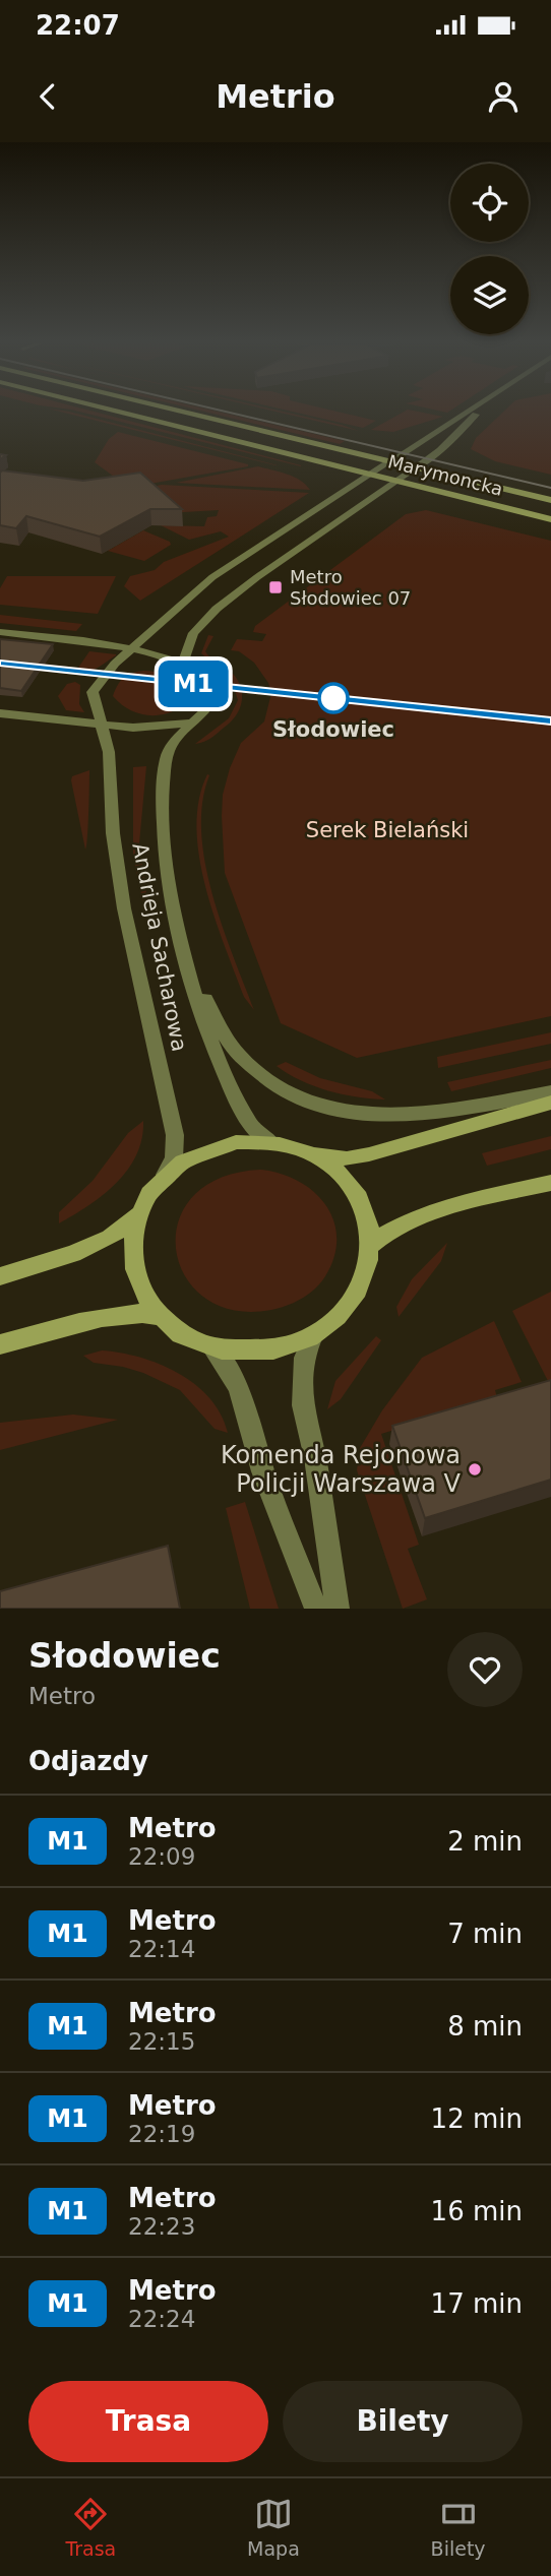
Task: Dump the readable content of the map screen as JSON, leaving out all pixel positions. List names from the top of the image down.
{
  "streets": {
    "main road": ["Marymoncka"],
    "street": ["Andrieja Sacharowa"]
  },
  "parks": ["Serek Bielański"],
  "places": {
    "transit": ["Metro Słodowiec 07"],
    "other": ["Słodowiec", "Komenda Rejonowa Policji Warszawa V"]
  },
  "lines": ["metro line M1"],
  "page": {
    "status": "22:07",
    "header": "Metrio",
    "on_map": "M1",
    "heading": [
      ["Słodowiec", "Metro"],
      "Odjazdy"
    ],
    "list": [
      {
        "mark": "M1",
        "name": "Metro",
        "note": "22:09",
        "value": "2 min"
      },
      {
        "mark": "M1",
        "name": "Metro",
        "note": "22:14",
        "value": "7 min"
      },
      {
        "mark": "M1",
        "name": "Metro",
        "note": "22:15",
        "value": "8 min"
      },
      {
        "mark": "M1",
        "name": "Metro",
        "note": "22:19",
        "value": "12 min"
      },
      {
        "mark": "M1",
        "name": "Metro",
        "note": "22:23",
        "value": "16 min"
      },
      {
        "mark": "M1",
        "name": "Metro",
        "note": "22:24",
        "value": "17 min"
      }
    ],
    "buttons": ["Trasa", "Bilety"],
    "tabs": ["Trasa", "Mapa", "Bilety"]
  }
}
